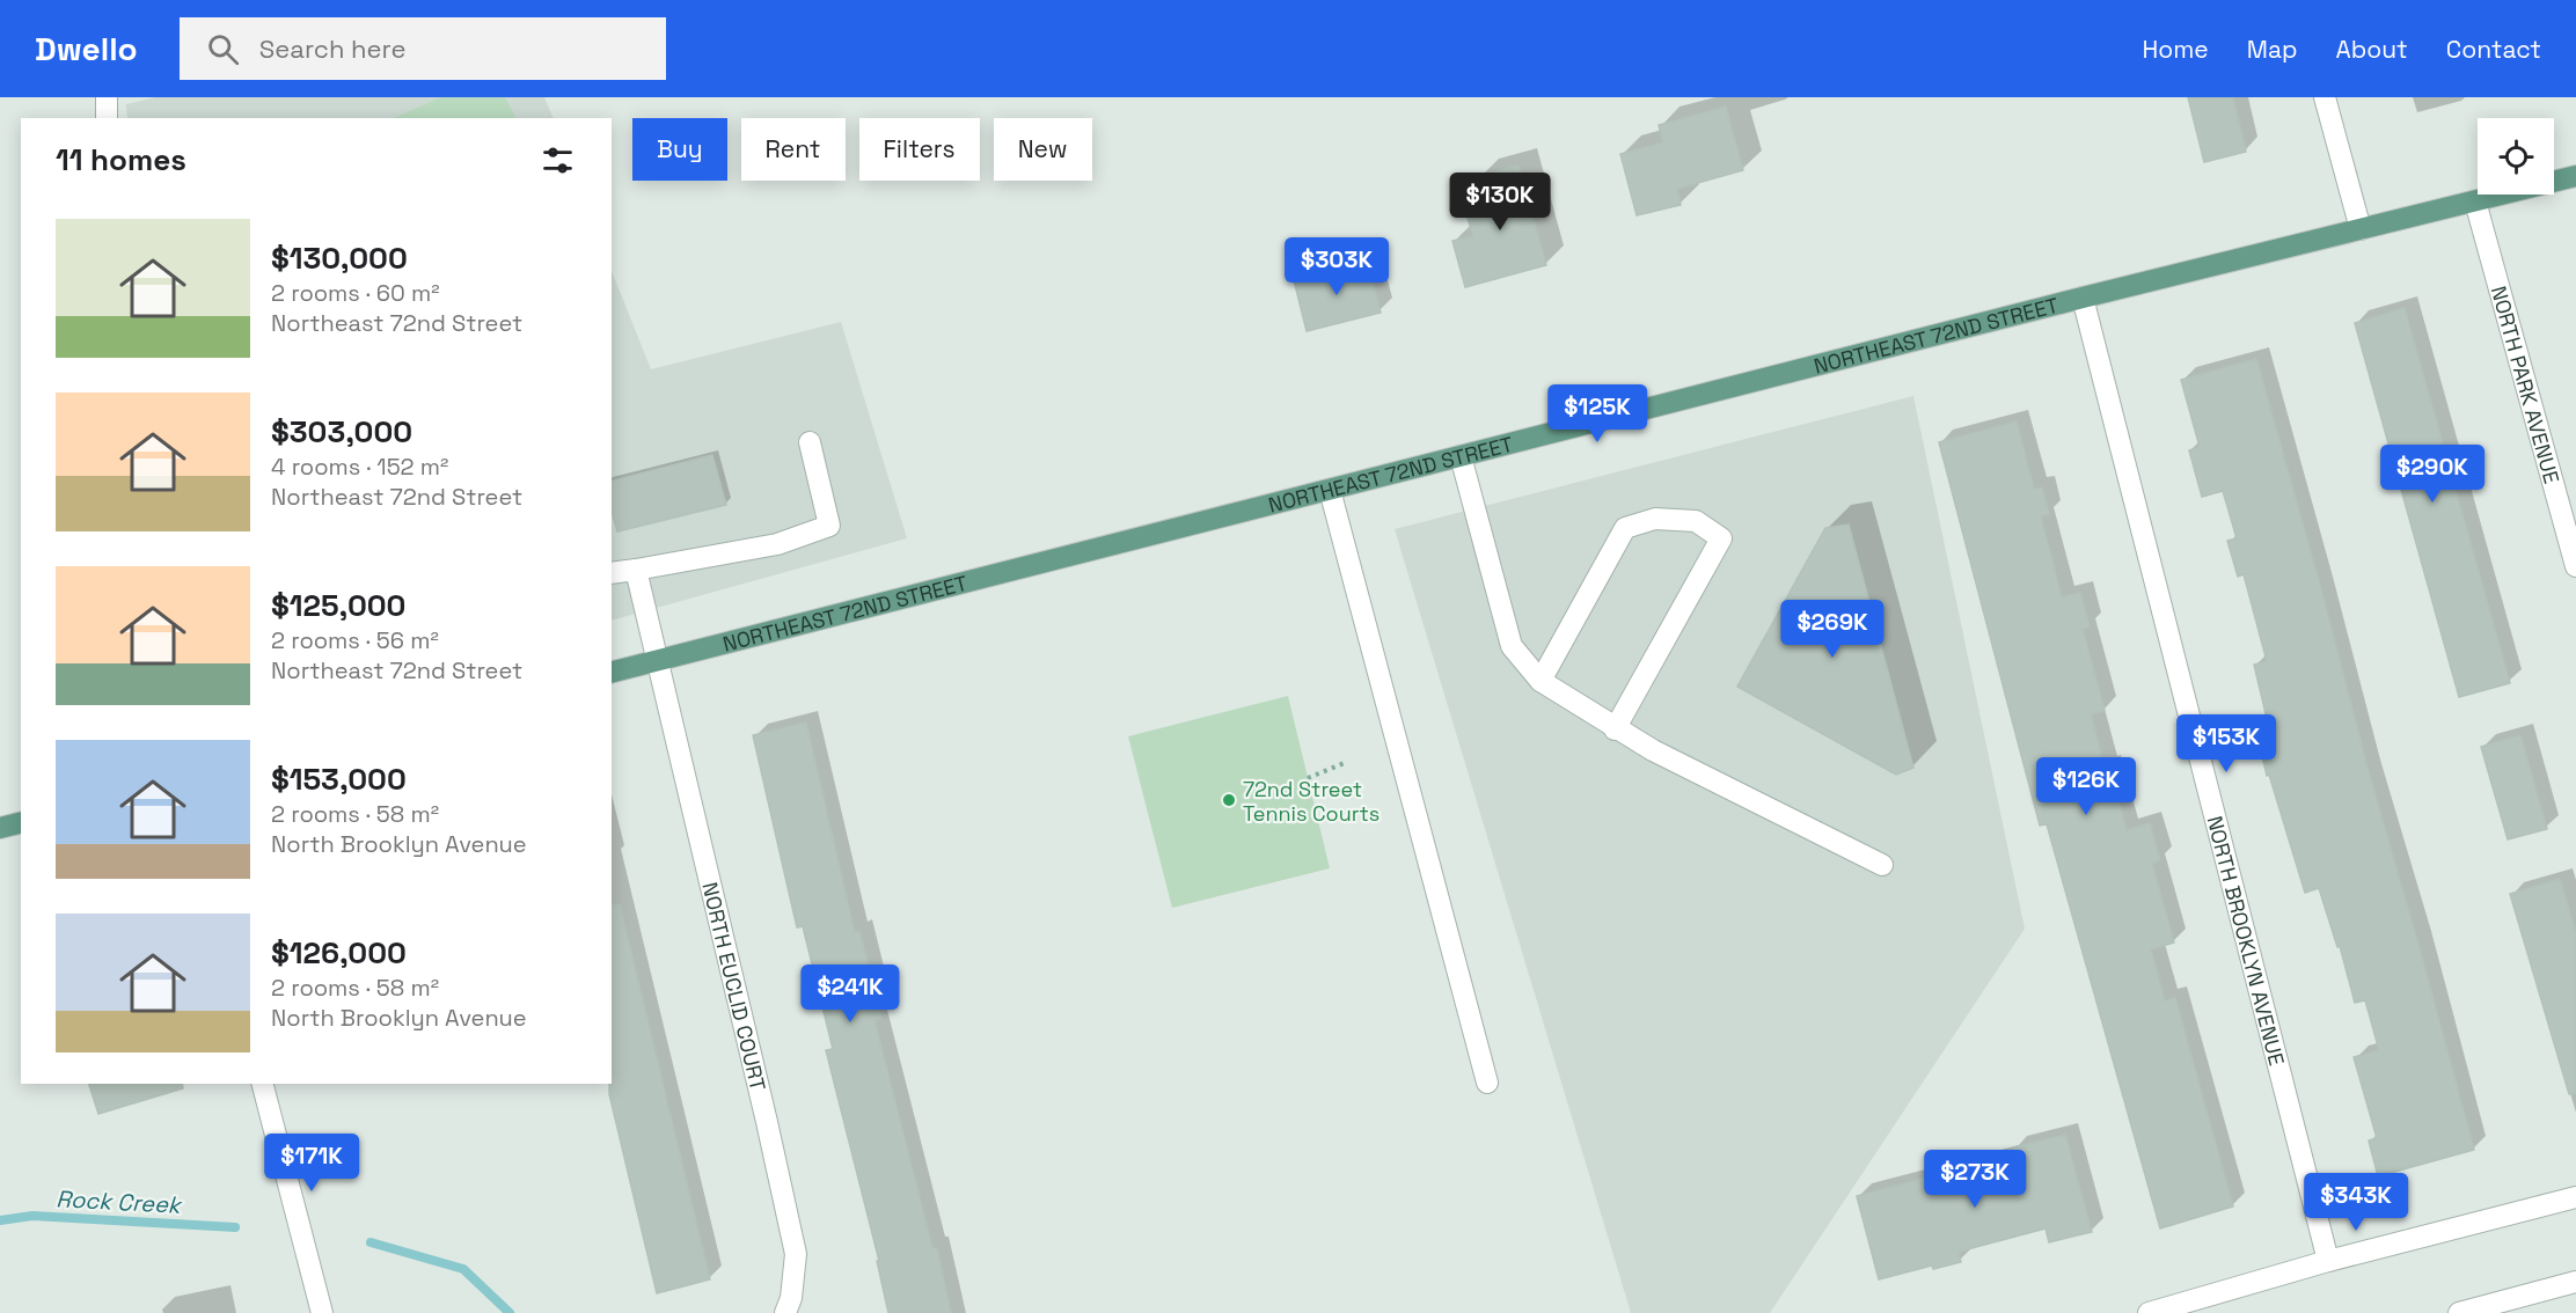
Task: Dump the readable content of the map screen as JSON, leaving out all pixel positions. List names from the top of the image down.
{
  "streets": {
    "main road": ["NORTHEAST 72ND STREET"],
    "street": ["NORTH PARK AVENUE", "NORTH BROOKLYN AVENUE", "NORTH EUCLID COURT"]
  },
  "crossings": [
    ["NORTHEAST 72ND STREET", "NORTH PARK AVENUE"],
    ["NORTHEAST 72ND STREET", "NORTH BROOKLYN AVENUE"],
    ["NORTHEAST 72ND STREET", "NORTH EUCLID COURT"]
  ],
  "water": ["Rock Creek"],
  "places": ["72nd Street Tennis Courts"],
  "page": {
    "header": "Dwello",
    "search": "Search here",
    "nav": [
      "Home",
      "Map",
      "About",
      "Contact"
    ],
    "chip": [
      "Buy",
      "Rent",
      "Filters",
      "New"
    ],
    "heading": "11 homes",
    "price": [
      "$130K",
      "$303K",
      "$125K",
      "$290K",
      "$269K",
      "$153K",
      "$126K",
      "$241K",
      "$171K",
      "$273K",
      "$343K"
    ],
    "list": [
      {
        "name": "$130,000",
        "note": "2 rooms · 60 m² · Northeast 72nd Street"
      },
      {
        "name": "$303,000",
        "note": "4 rooms · 152 m² · Northeast 72nd Street"
      },
      {
        "name": "$125,000",
        "note": "2 rooms · 56 m² · Northeast 72nd Street"
      },
      {
        "name": "$153,000",
        "note": "2 rooms · 58 m² · North Brooklyn Avenue"
      },
      {
        "name": "$126,000",
        "note": "2 rooms · 58 m² · North Brooklyn Avenue"
      }
    ]
  }
}
